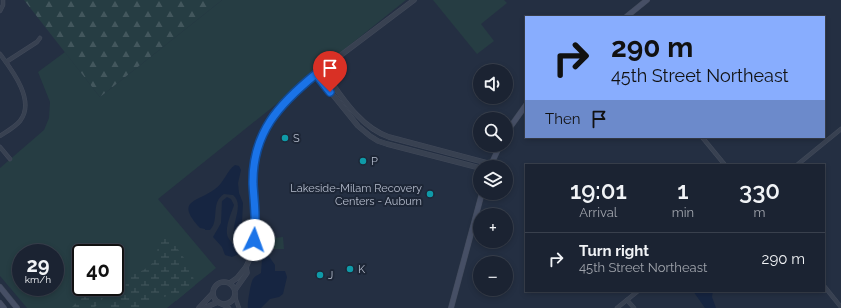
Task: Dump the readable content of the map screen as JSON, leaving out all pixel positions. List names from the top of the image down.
{
  "places": [
    "S",
    "P",
    "Lakeside-Milam Recovery Centers - Auburn",
    "K",
    "J"
  ],
  "page": {
    "turn": ["290 m", "45th Street Northeast"],
    "map_buttons": ["+", "−"],
    "then": "Then",
    "eta": [
      "19:01",
      "Arrival",
      "1",
      "min",
      "330",
      "m"
    ],
    "list": [
      {
        "name": "Turn right",
        "note": "45th Street Northeast",
        "value": "290 m"
      }
    ],
    "speed": "29 km/h",
    "limit": "40"
  }
}
